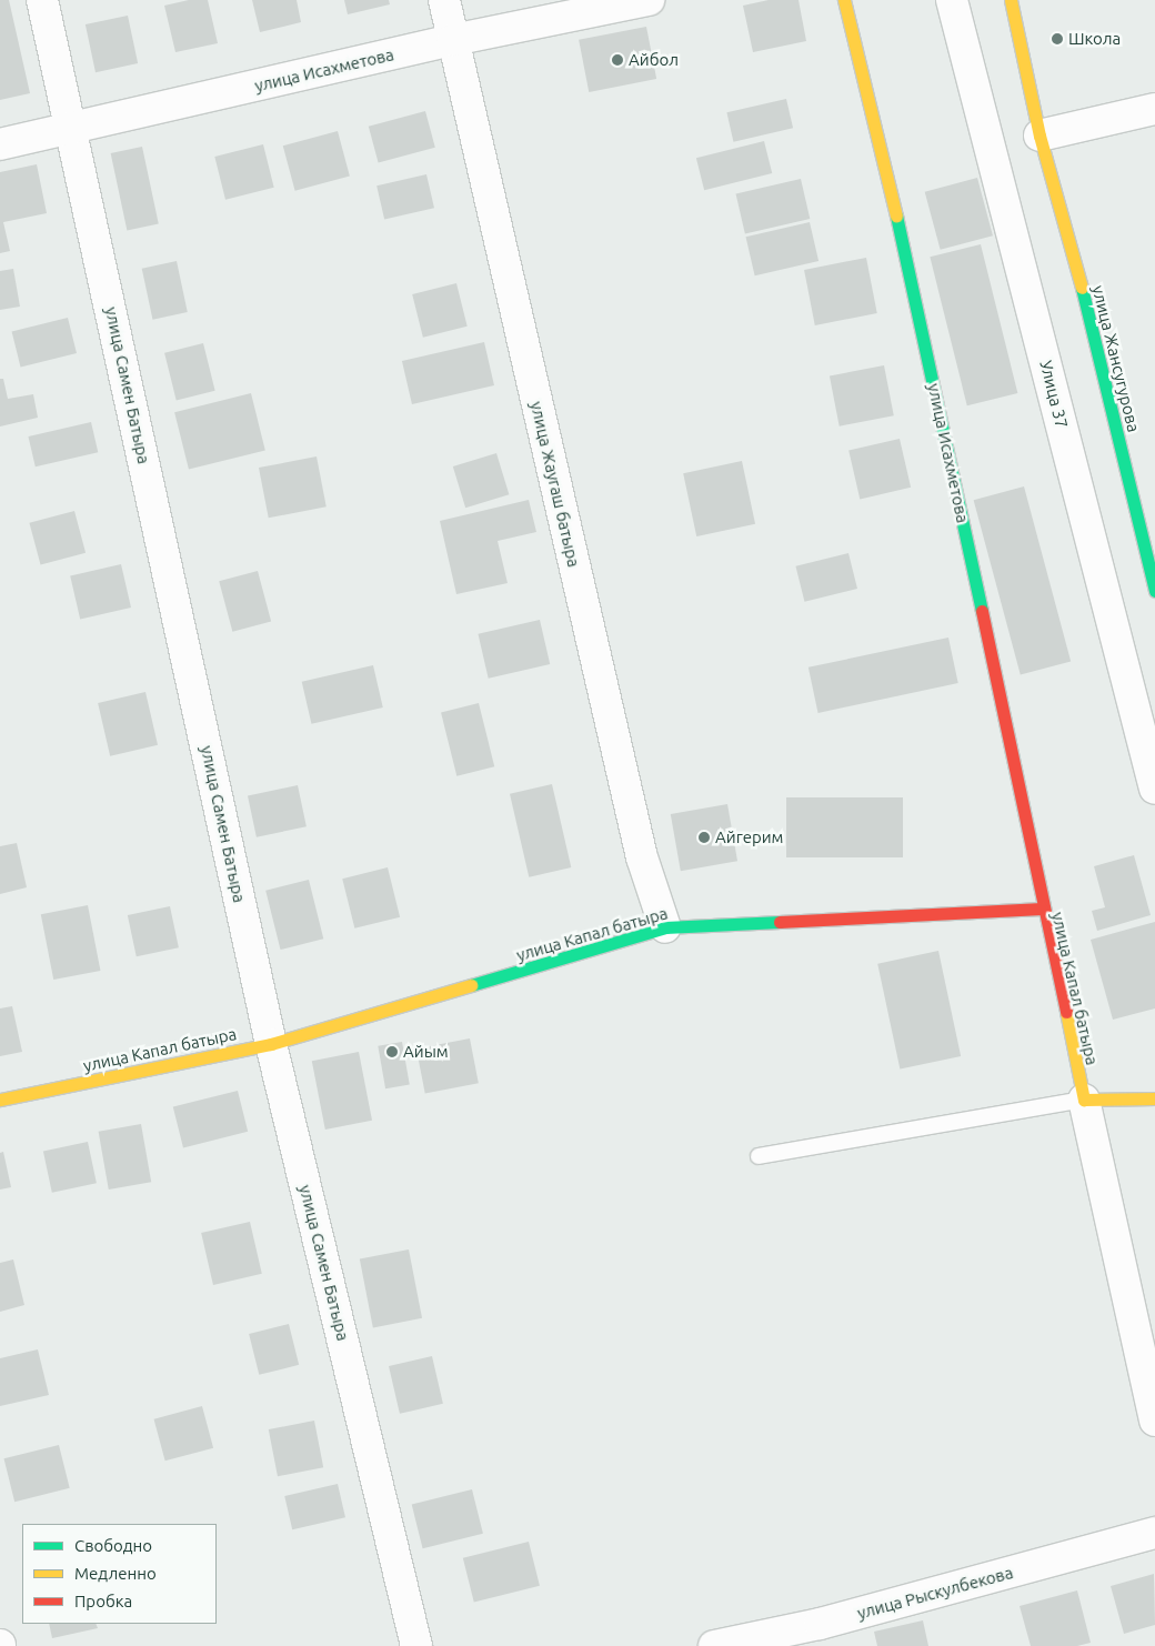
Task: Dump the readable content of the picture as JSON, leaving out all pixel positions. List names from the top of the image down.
{
  "streets": {
    "street": [
      "улица Исахметова",
      "улица Жансугурова",
      "улица Самен Батыра",
      "Улица 37",
      "улица Жаугаш батыра",
      "улица Капал батыра",
      "улица Рыскулбекова"
    ]
  },
  "crossings": [
    ["улица Исахметова", "улица Самен Батыра"],
    ["улица Исахметова", "улица Жаугаш батыра"],
    ["улица Исахметова", "улица Капал батыра"],
    ["улица Самен Батыра", "улица Капал батыра"],
    ["улица Жаугаш батыра", "улица Капал батыра"]
  ],
  "places": [
    "Школа",
    "Айбол",
    "Айгерим",
    "Айым"
  ],
  "legend": ["Свободно", "Медленно", "Пробка"]
}
